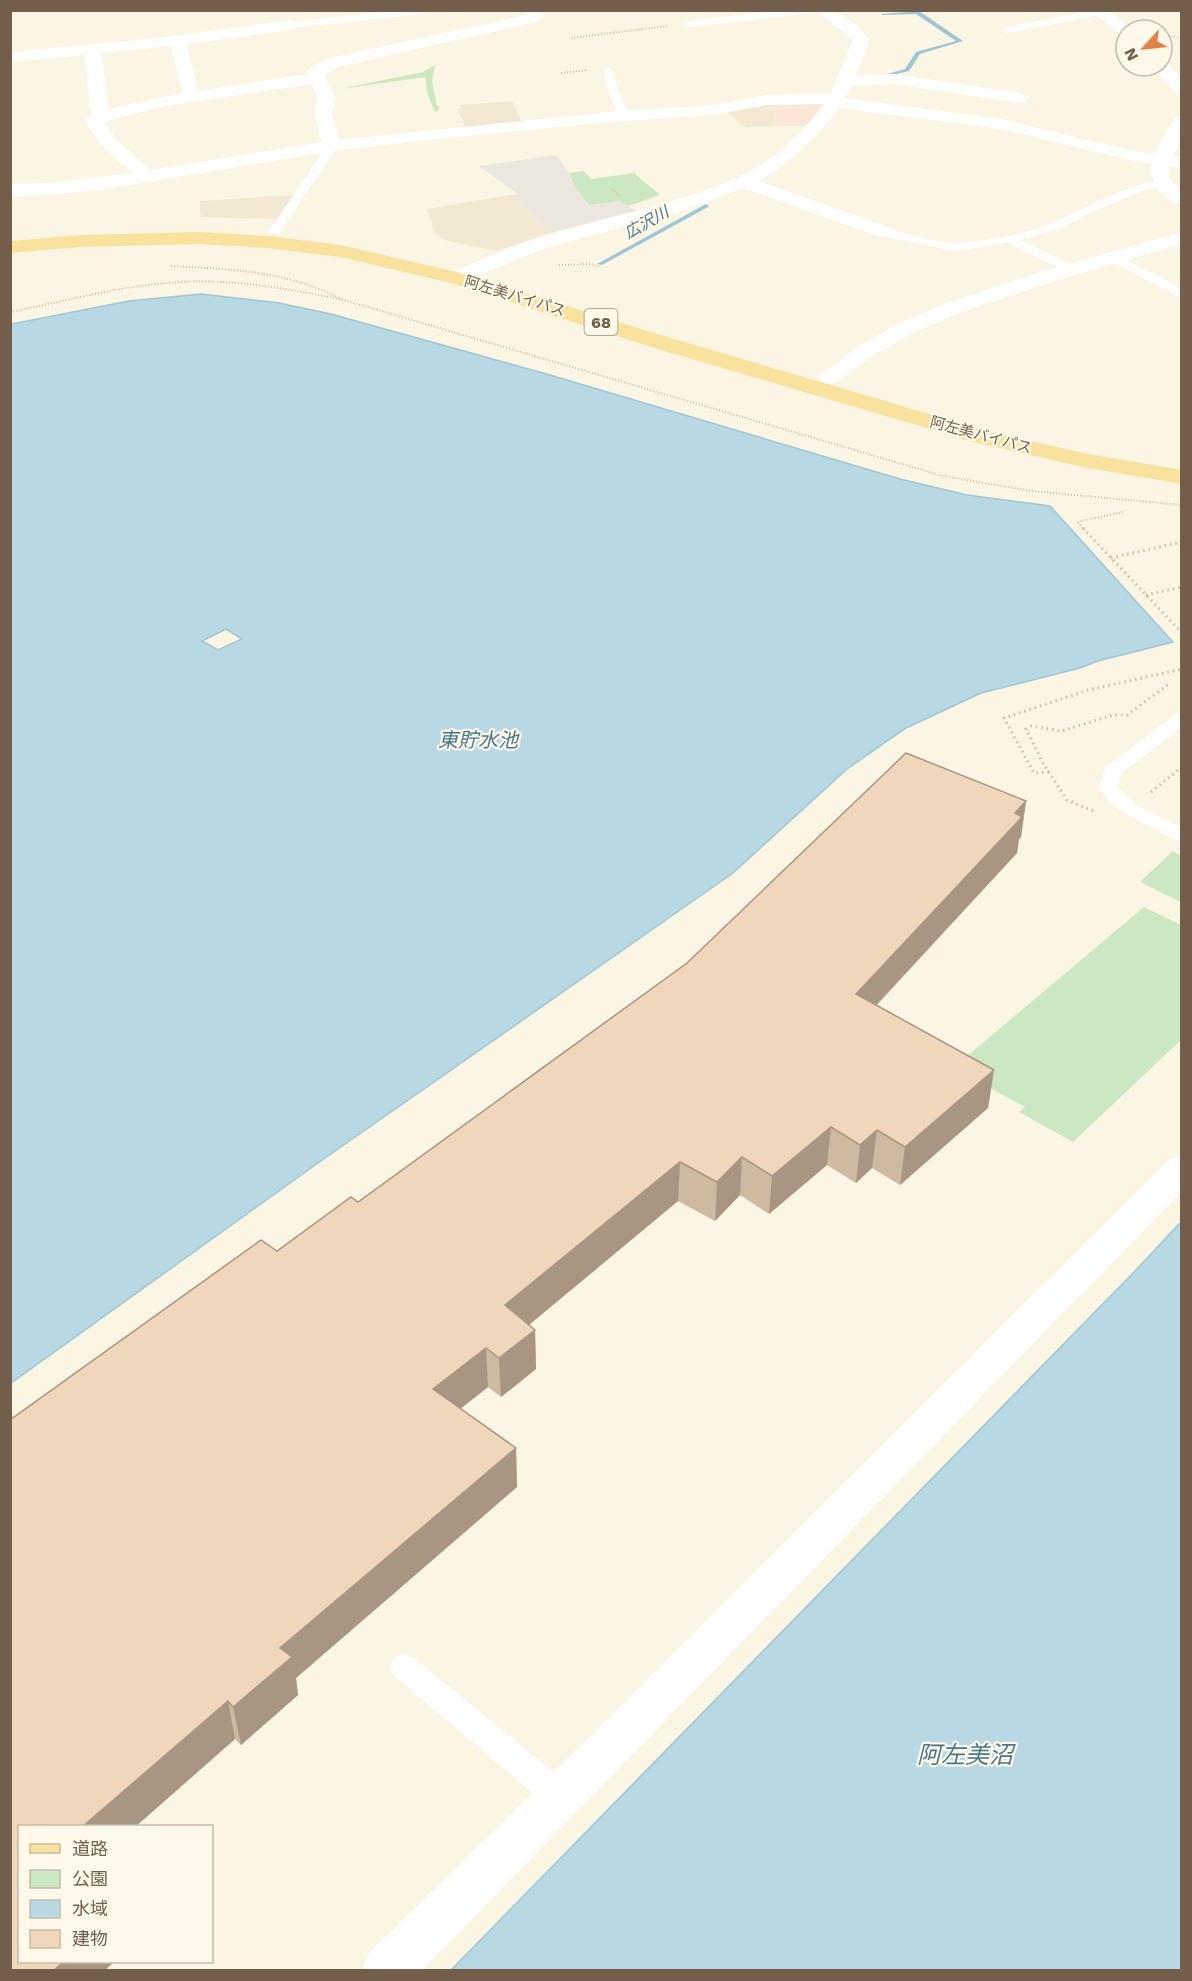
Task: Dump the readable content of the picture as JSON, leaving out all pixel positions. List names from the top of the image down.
{
  "streets": {
    "main road": ["阿左美バイパス", "68"]
  },
  "water": ["広沢川", "東貯水池", "阿左美沼"],
  "legend": [
    "道路",
    "公園",
    "水域",
    "建物"
  ],
  "north": "bottom left"
}
